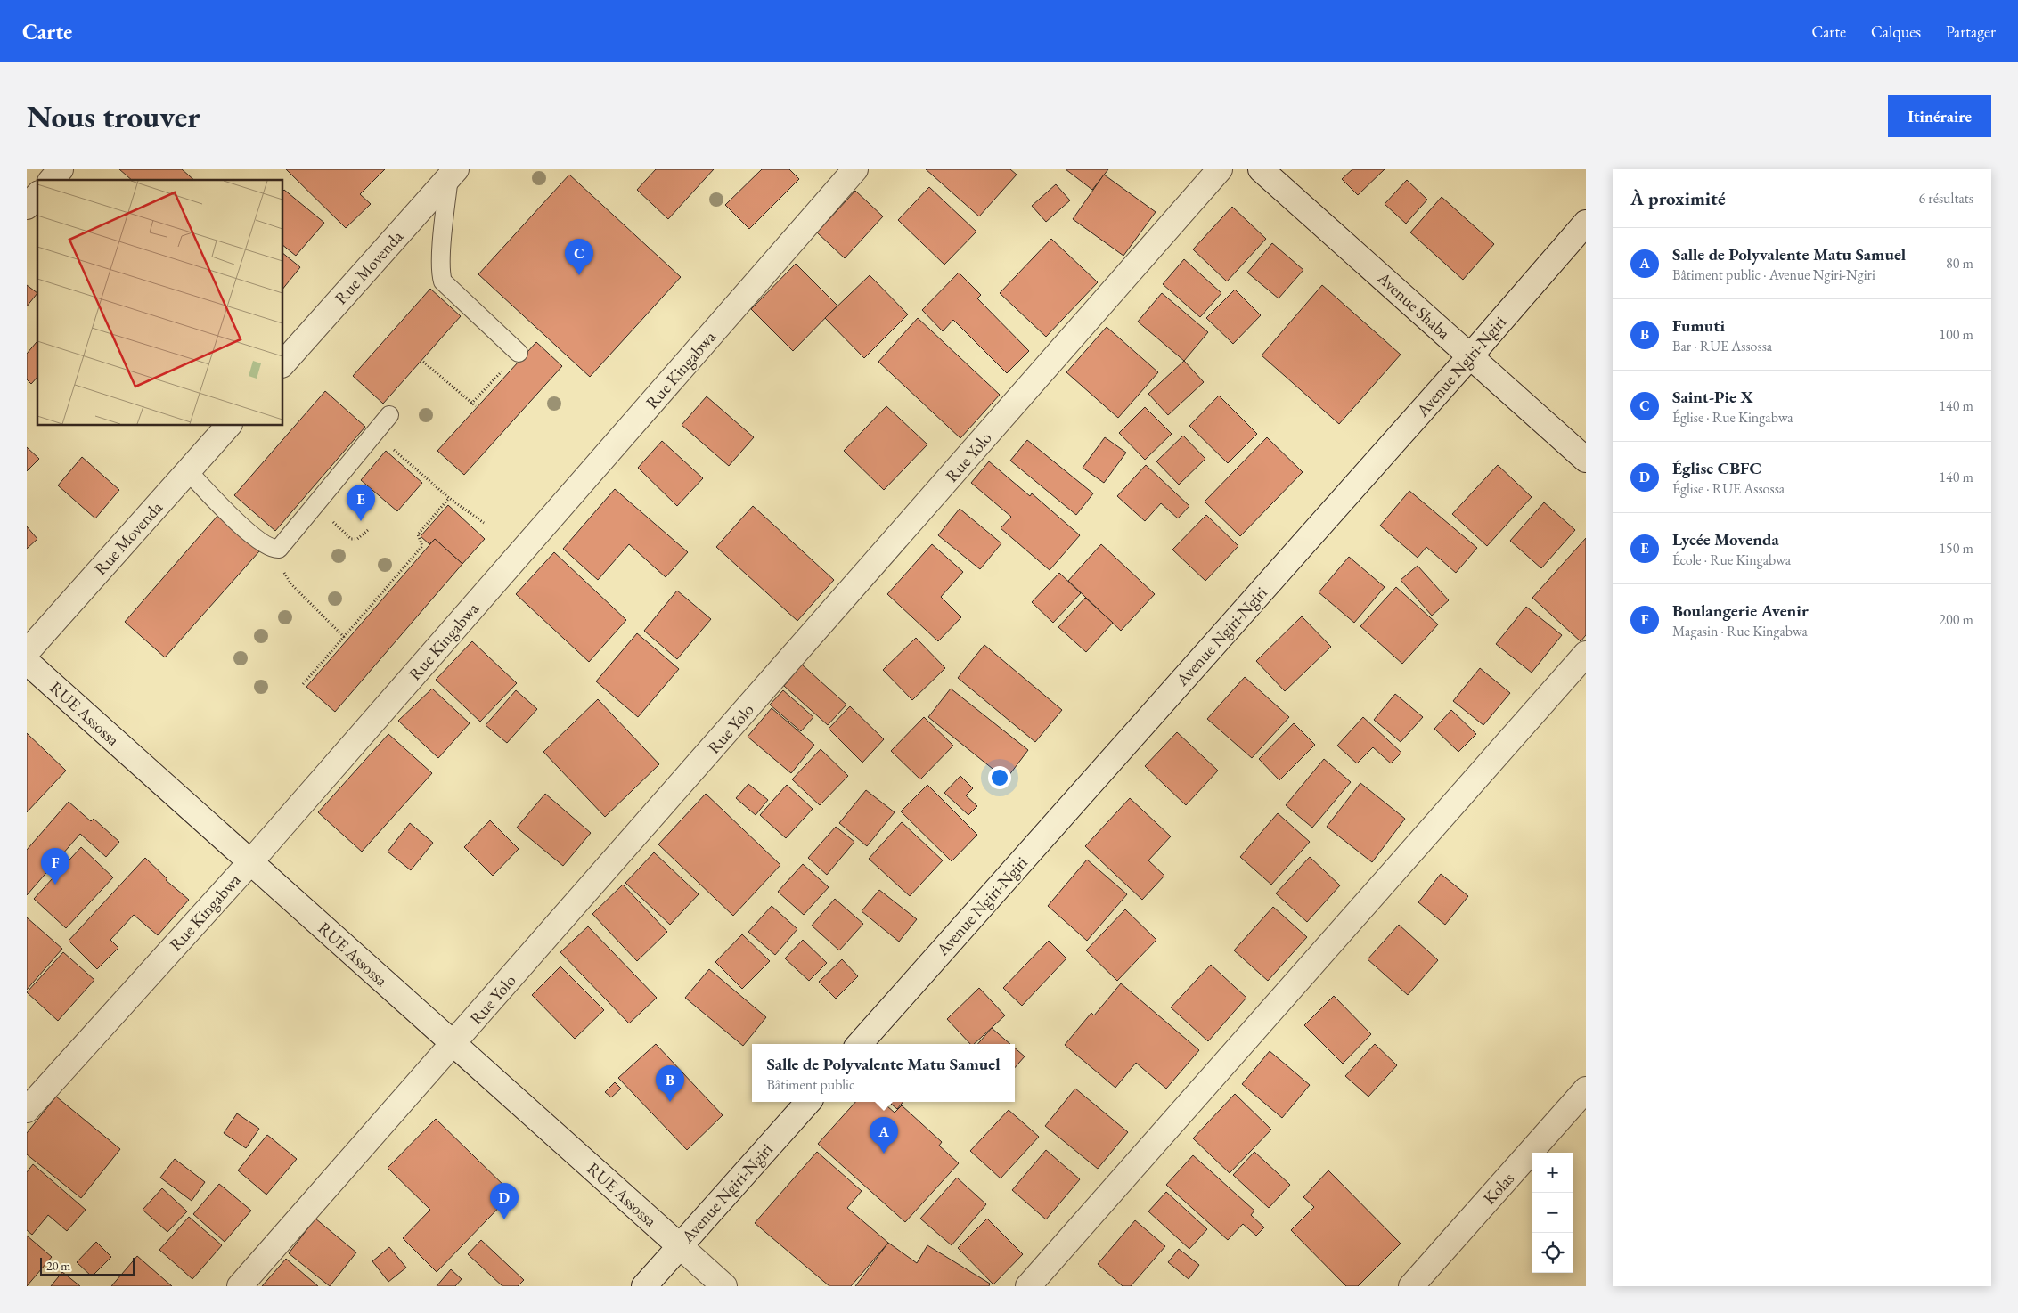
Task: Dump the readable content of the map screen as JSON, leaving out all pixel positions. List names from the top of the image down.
{
  "streets": {
    "street": [
      "Rue Movenda",
      "Avenue Shaba",
      "Avenue Ngiri-Ngiri",
      "Rue Kingabwa",
      "Rue Yolo",
      "RUE Assossa",
      "Kolas"
    ]
  },
  "crossings": [
    ["Avenue Shaba", "Avenue Ngiri-Ngiri"],
    ["Avenue Ngiri-Ngiri", "RUE Assossa"],
    ["Rue Kingabwa", "RUE Assossa"],
    ["Rue Yolo", "RUE Assossa"]
  ],
  "scale_bar": "20 m",
  "page": {
    "header": "Carte",
    "nav": ["Carte", "Calques", "Partager"],
    "buttons": "Itinéraire",
    "title": "Nous trouver",
    "heading": ["À proximité", "6 résultats"],
    "list": [
      {
        "mark": "A",
        "name": "Salle de Polyvalente Matu Samuel",
        "note": "Bâtiment public · Avenue Ngiri-Ngiri",
        "value": "80 m"
      },
      {
        "mark": "B",
        "name": "Fumuti",
        "note": "Bar · RUE Assossa",
        "value": "100 m"
      },
      {
        "mark": "C",
        "name": "Saint-Pie X",
        "note": "Église · Rue Kingabwa",
        "value": "140 m"
      },
      {
        "mark": "D",
        "name": "Église CBFC",
        "note": "Église · RUE Assossa",
        "value": "140 m"
      },
      {
        "mark": "E",
        "name": "Lycée Movenda",
        "note": "École · Rue Kingabwa",
        "value": "150 m"
      },
      {
        "mark": "F",
        "name": "Boulangerie Avenir",
        "note": "Magasin · Rue Kingabwa",
        "value": "200 m"
      }
    ],
    "pins": [
      "C",
      "E",
      "F",
      "B",
      "A",
      "D"
    ],
    "popup": ["Salle de Polyvalente Matu Samuel", "Bâtiment public"],
    "map_buttons": ["+", "−"],
    "scale": "20 m"
  }
}
